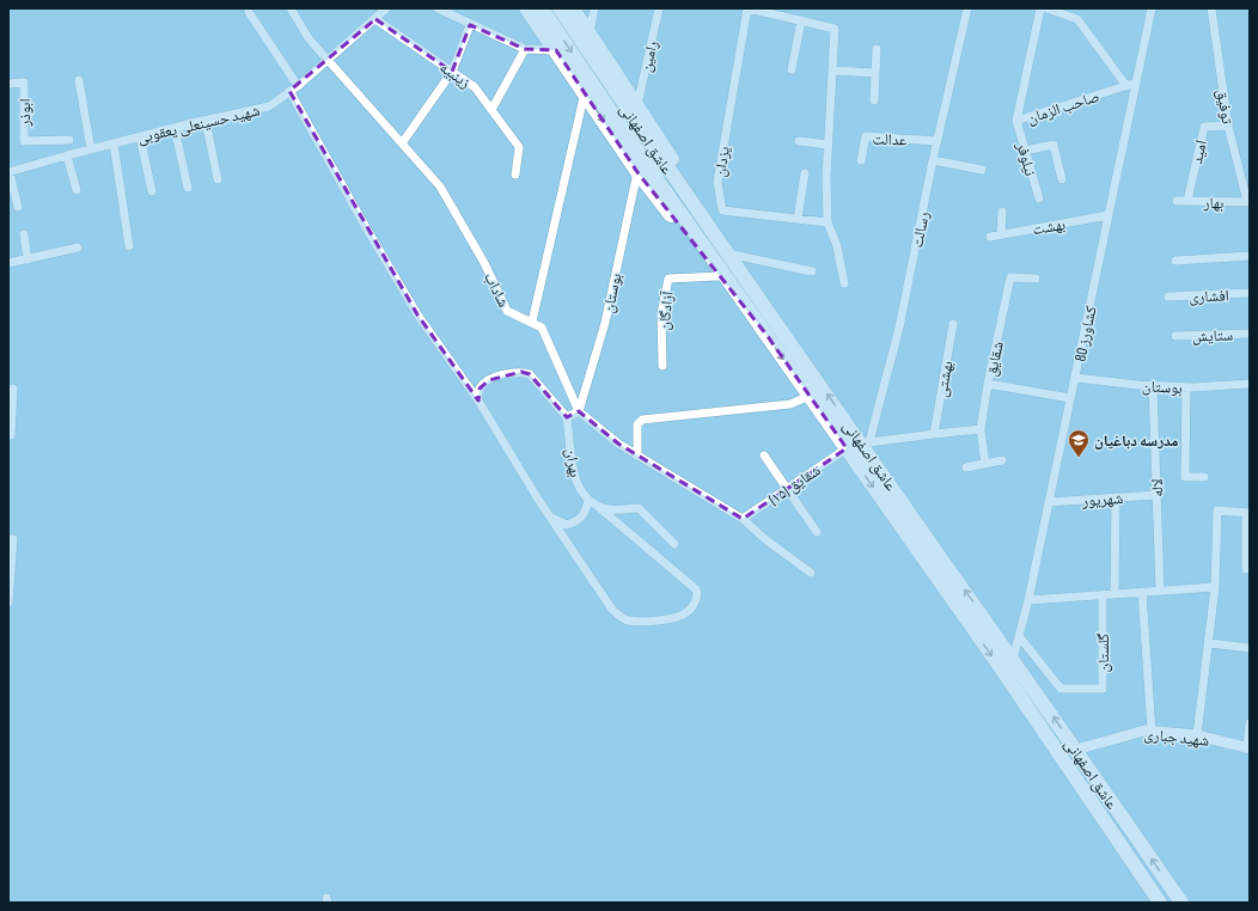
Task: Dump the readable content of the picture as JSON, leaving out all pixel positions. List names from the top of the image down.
{
  "streets": {
    "main road": ["عاشق اصفهانی"],
    "street": [
      "رامین",
      "زینبیه",
      "صاحب الزمان",
      "توفیق",
      "ابوذر",
      "شهید حسینعلی یعقوبی",
      "عدالت",
      "امید",
      "نیلوفر",
      "یزدان",
      "بهار",
      "بهشت",
      "رسالت",
      "شاداب",
      "بوستان",
      "افشاری",
      "آزادگان",
      "کشاورز 80",
      "ستایش",
      "شقایق",
      "بهشتی",
      "بهران",
      "شقایق (۱۵)",
      "لاله",
      "شهریور",
      "گلستان",
      "شهید جباری"
    ]
  },
  "crossings": [
    ["زینبیه", "شهید حسینعلی یعقوبی"],
    ["صاحب الزمان", "نیلوفر"],
    ["صاحب الزمان", "کشاورز 80"],
    ["توفیق", "امید"],
    ["توفیق", "بهار"],
    ["شهید حسینعلی یعقوبی", "شاداب"],
    ["شهید حسینعلی یعقوبی", "بهران"],
    ["عاشق اصفهانی", "رسالت"],
    ["عاشق اصفهانی", "کشاورز 80"],
    ["عاشق اصفهانی", "شقایق (۱۵)"],
    ["عاشق اصفهانی", "شهید جباری"],
    ["عدالت", "رسالت"],
    ["امید", "بهار"],
    ["بهشت", "کشاورز 80"],
    ["شاداب", "بوستان"],
    ["شاداب", "شقایق (۱۵)"],
    ["بوستان", "کشاورز 80"],
    ["بوستان", "لاله"],
    ["کشاورز 80", "شهریور"],
    ["کشاورز 80", "گلستان"],
    ["لاله", "شهریور"]
  ],
  "places": {
    "school or university": ["مدرسه دباغیان"]
  }
}
